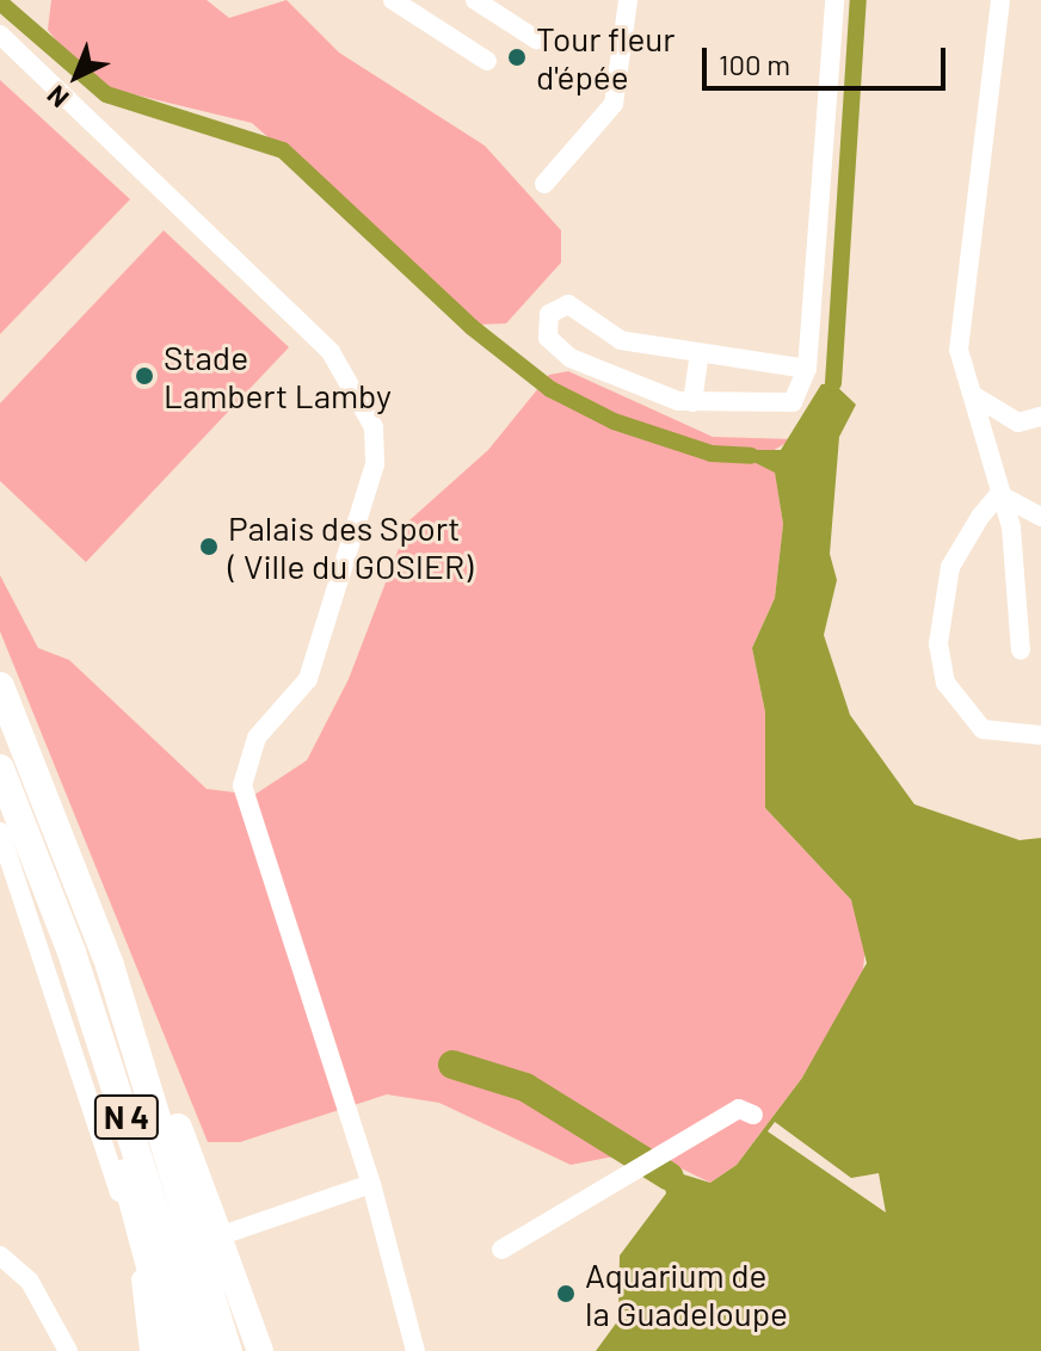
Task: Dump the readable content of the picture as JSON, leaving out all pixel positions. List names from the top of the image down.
{
  "streets": {
    "highway": ["N 4"]
  },
  "places": [
    "Tour fleur d'épée",
    "Stade Lambert Lamby",
    "Palais des Sport ( Ville du GOSIER)",
    "Aquarium de la Guadeloupe"
  ],
  "scale_bar": "100 m",
  "north": "bottom left"
}
